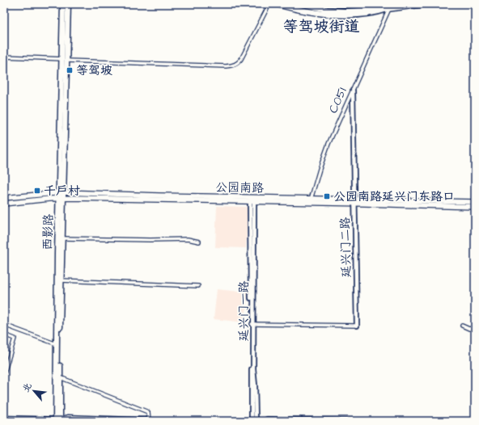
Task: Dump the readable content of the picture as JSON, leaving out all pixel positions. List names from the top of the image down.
{
  "streets": {
    "main road": ["公园南路", "西影路"],
    "street": ["C051", "延兴门二路", "延兴门一路"]
  },
  "crossings": [
    ["C051", "公园南路"],
    ["C051", "延兴门二路"],
    ["公园南路", "西影路"],
    ["公园南路", "延兴门二路"],
    ["公园南路", "延兴门一路"]
  ],
  "districts": ["等驾坡街道"],
  "places": {
    "transit": ["等驾坡", "千户村", "公园南路延兴门东路口"]
  },
  "north": "top left"
}
